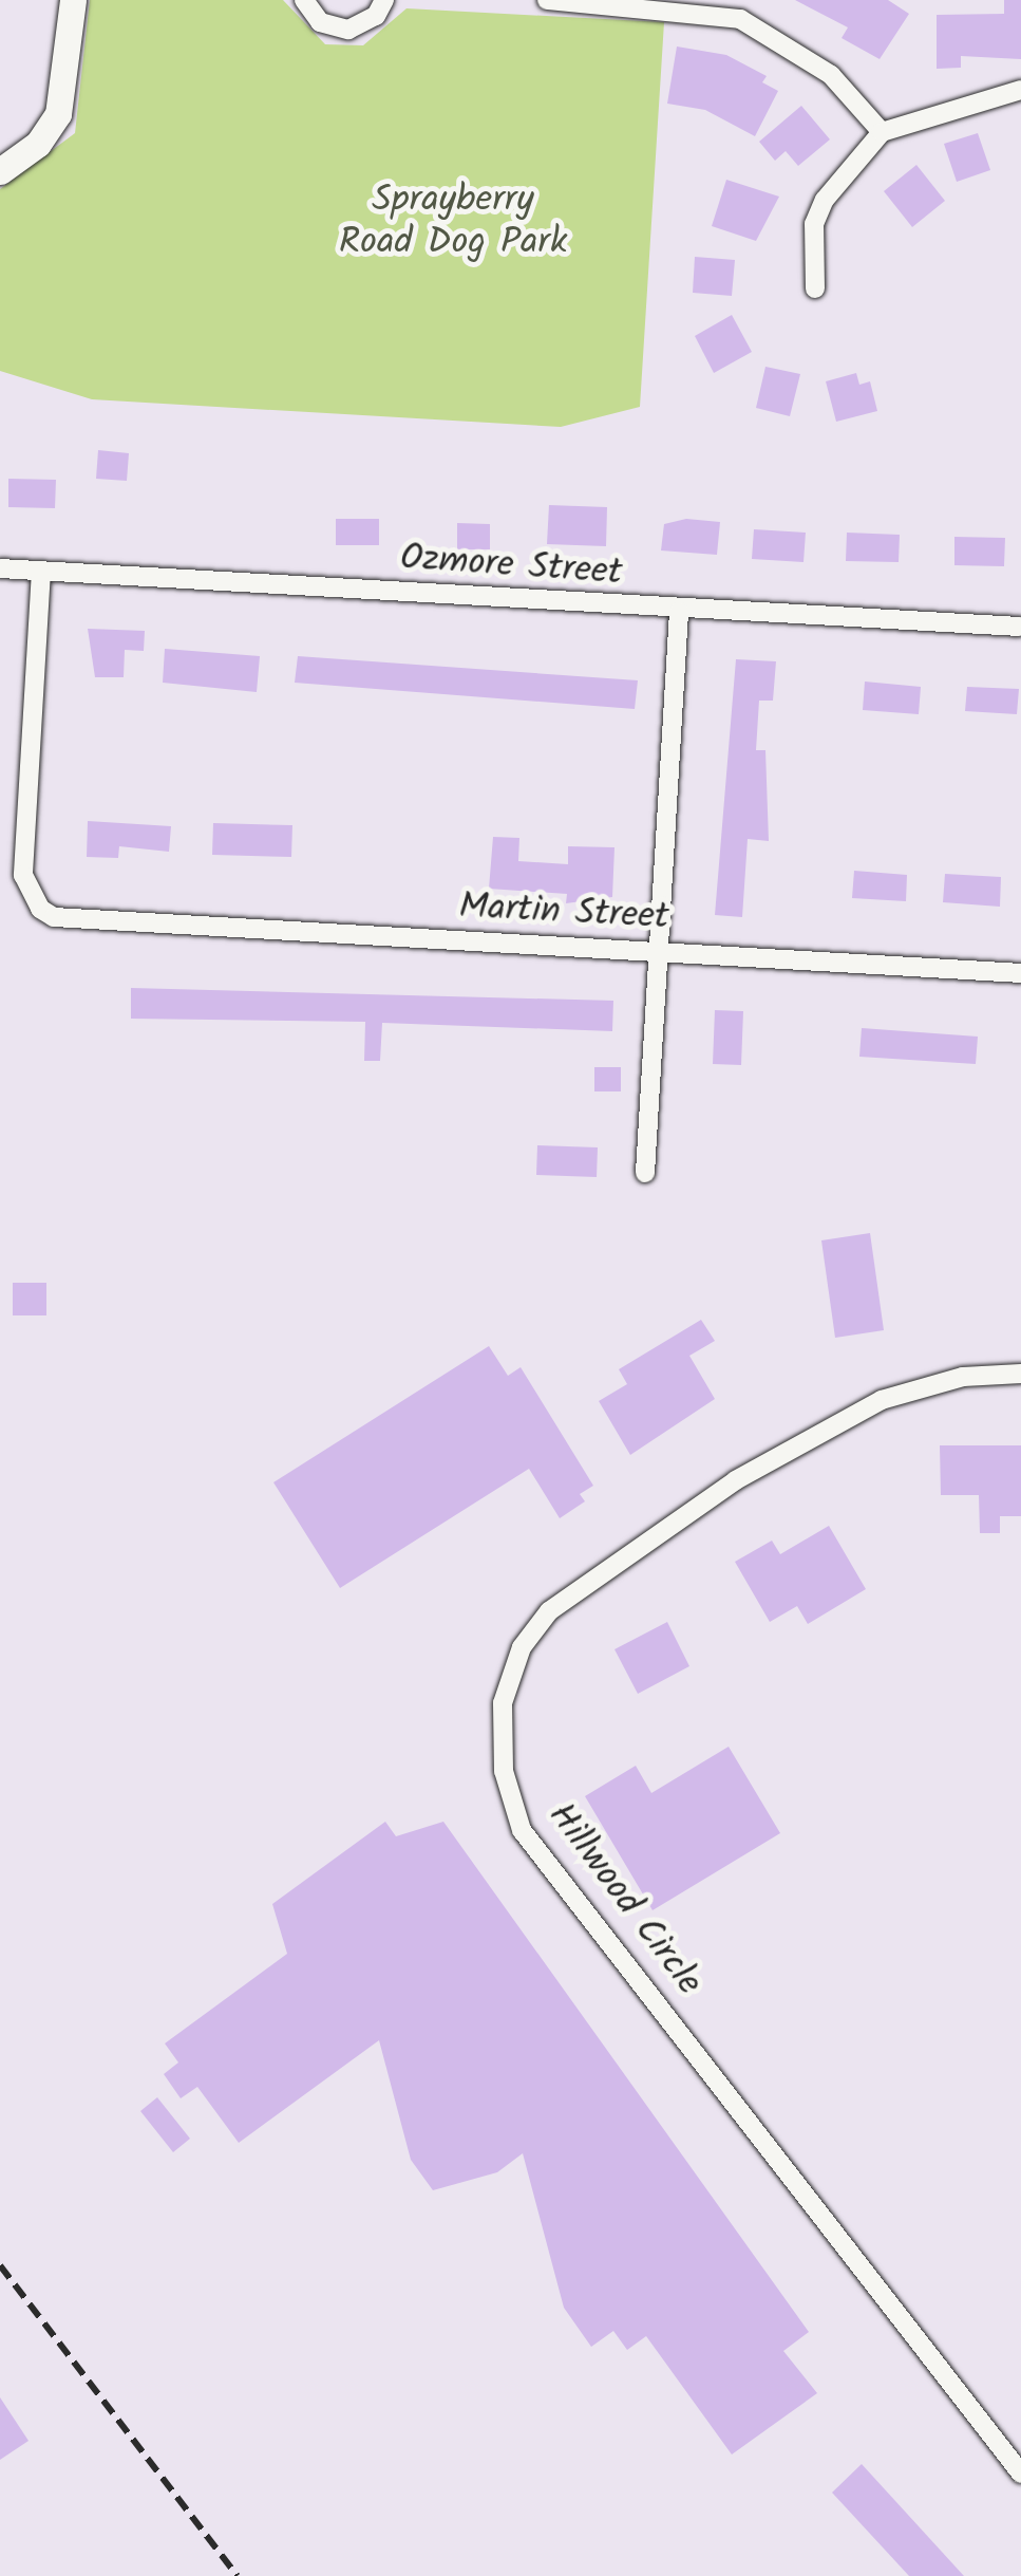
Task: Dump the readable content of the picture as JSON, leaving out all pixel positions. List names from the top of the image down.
{
  "streets": {
    "street": ["Ozmore Street", "Martin Street", "Hillwood Circle"]
  },
  "crossings": [
    ["Ozmore Street", "Martin Street"]
  ],
  "parks": ["Sprayberry Road Dog Park"]
}
